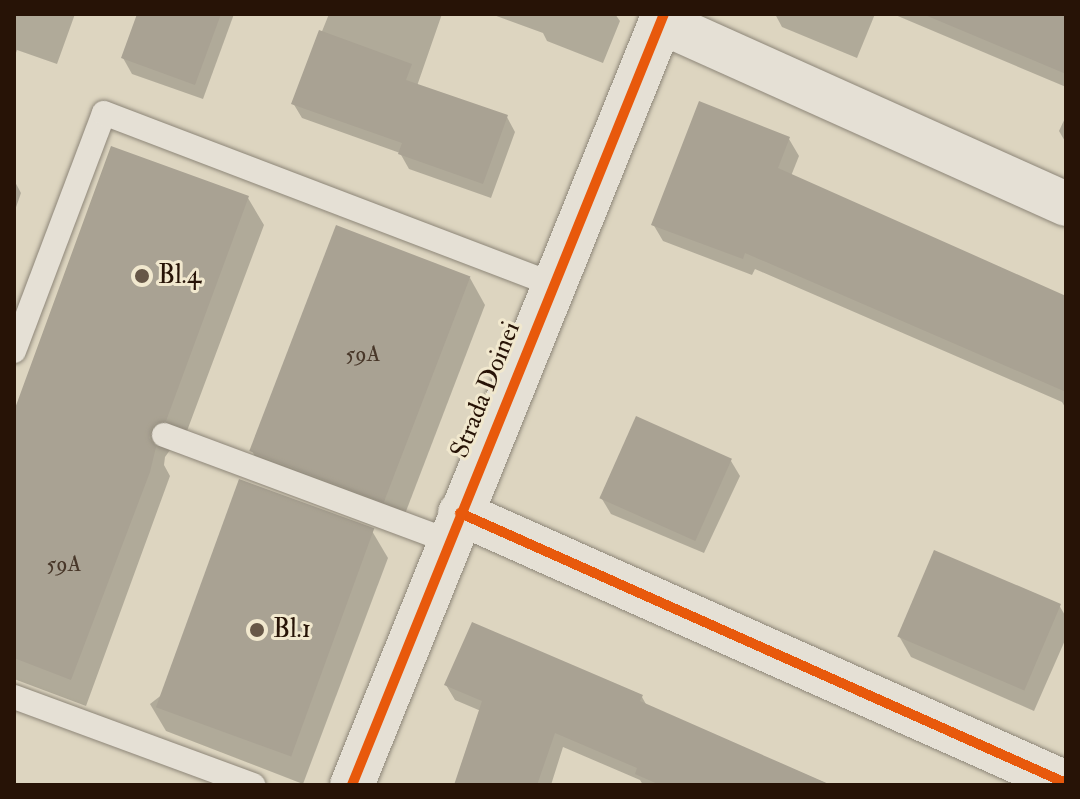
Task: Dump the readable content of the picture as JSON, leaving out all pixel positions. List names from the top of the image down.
{
  "streets": {
    "street": ["Strada Doinei"]
  },
  "places": ["Bl.4", "Bl.1"],
  "house_numbers": ["59A", "59A"]
}
